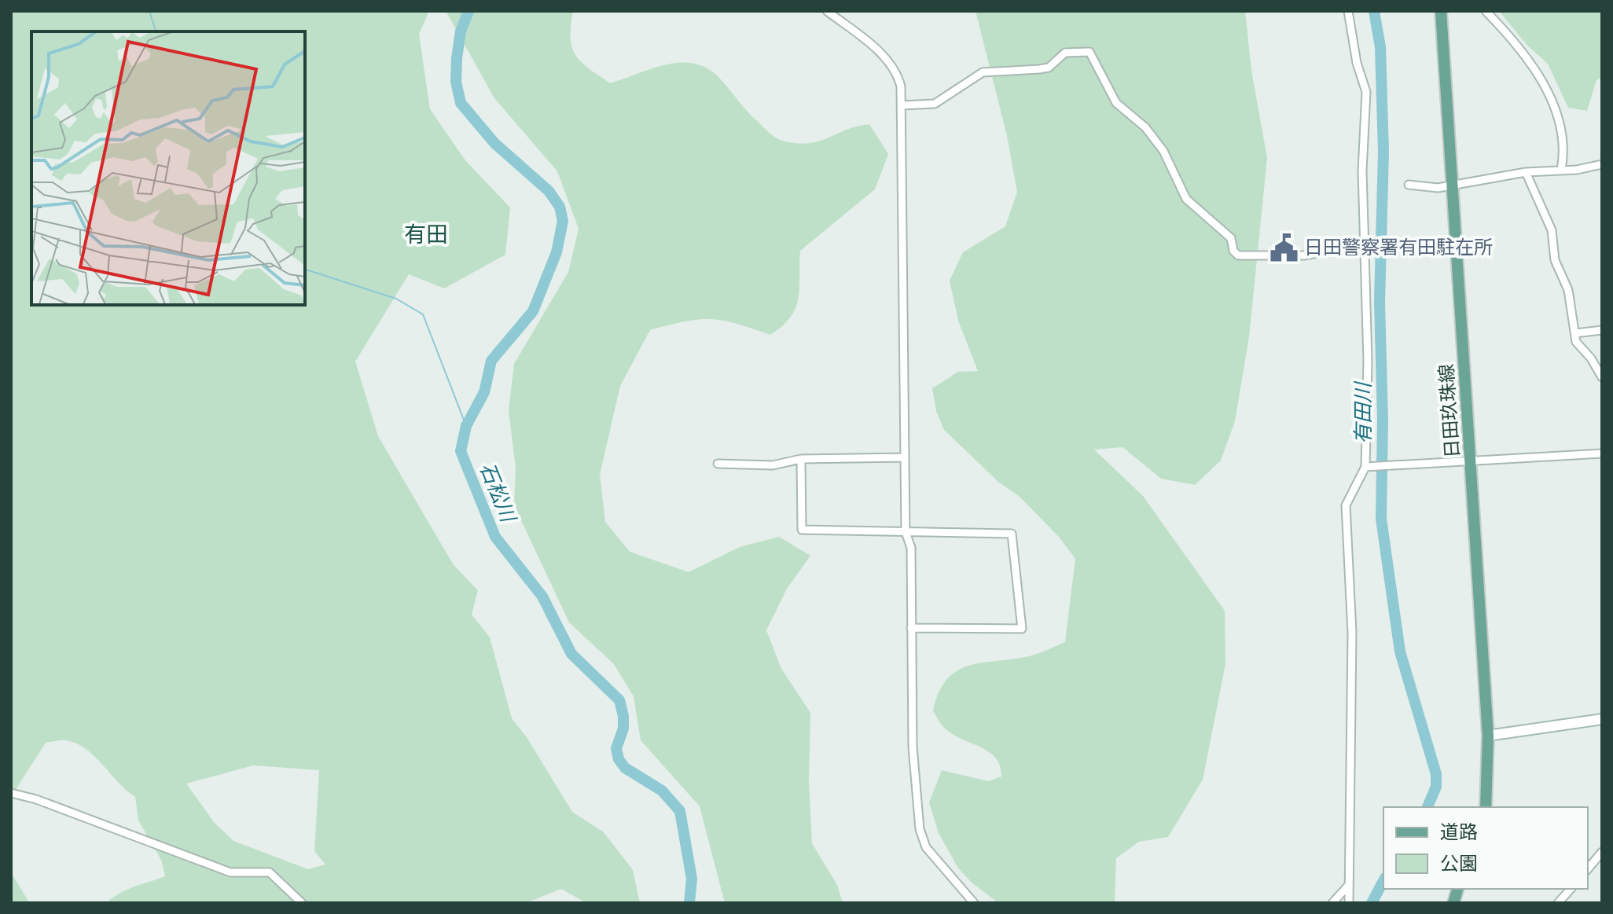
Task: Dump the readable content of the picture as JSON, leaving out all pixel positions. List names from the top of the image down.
{
  "streets": {
    "main road": ["日田玖珠線"]
  },
  "districts": ["有田"],
  "water": ["有田川", "石松川"],
  "places": {
    "public building": ["日田警察署有田駐在所"]
  },
  "legend": ["道路", "公園"]
}
